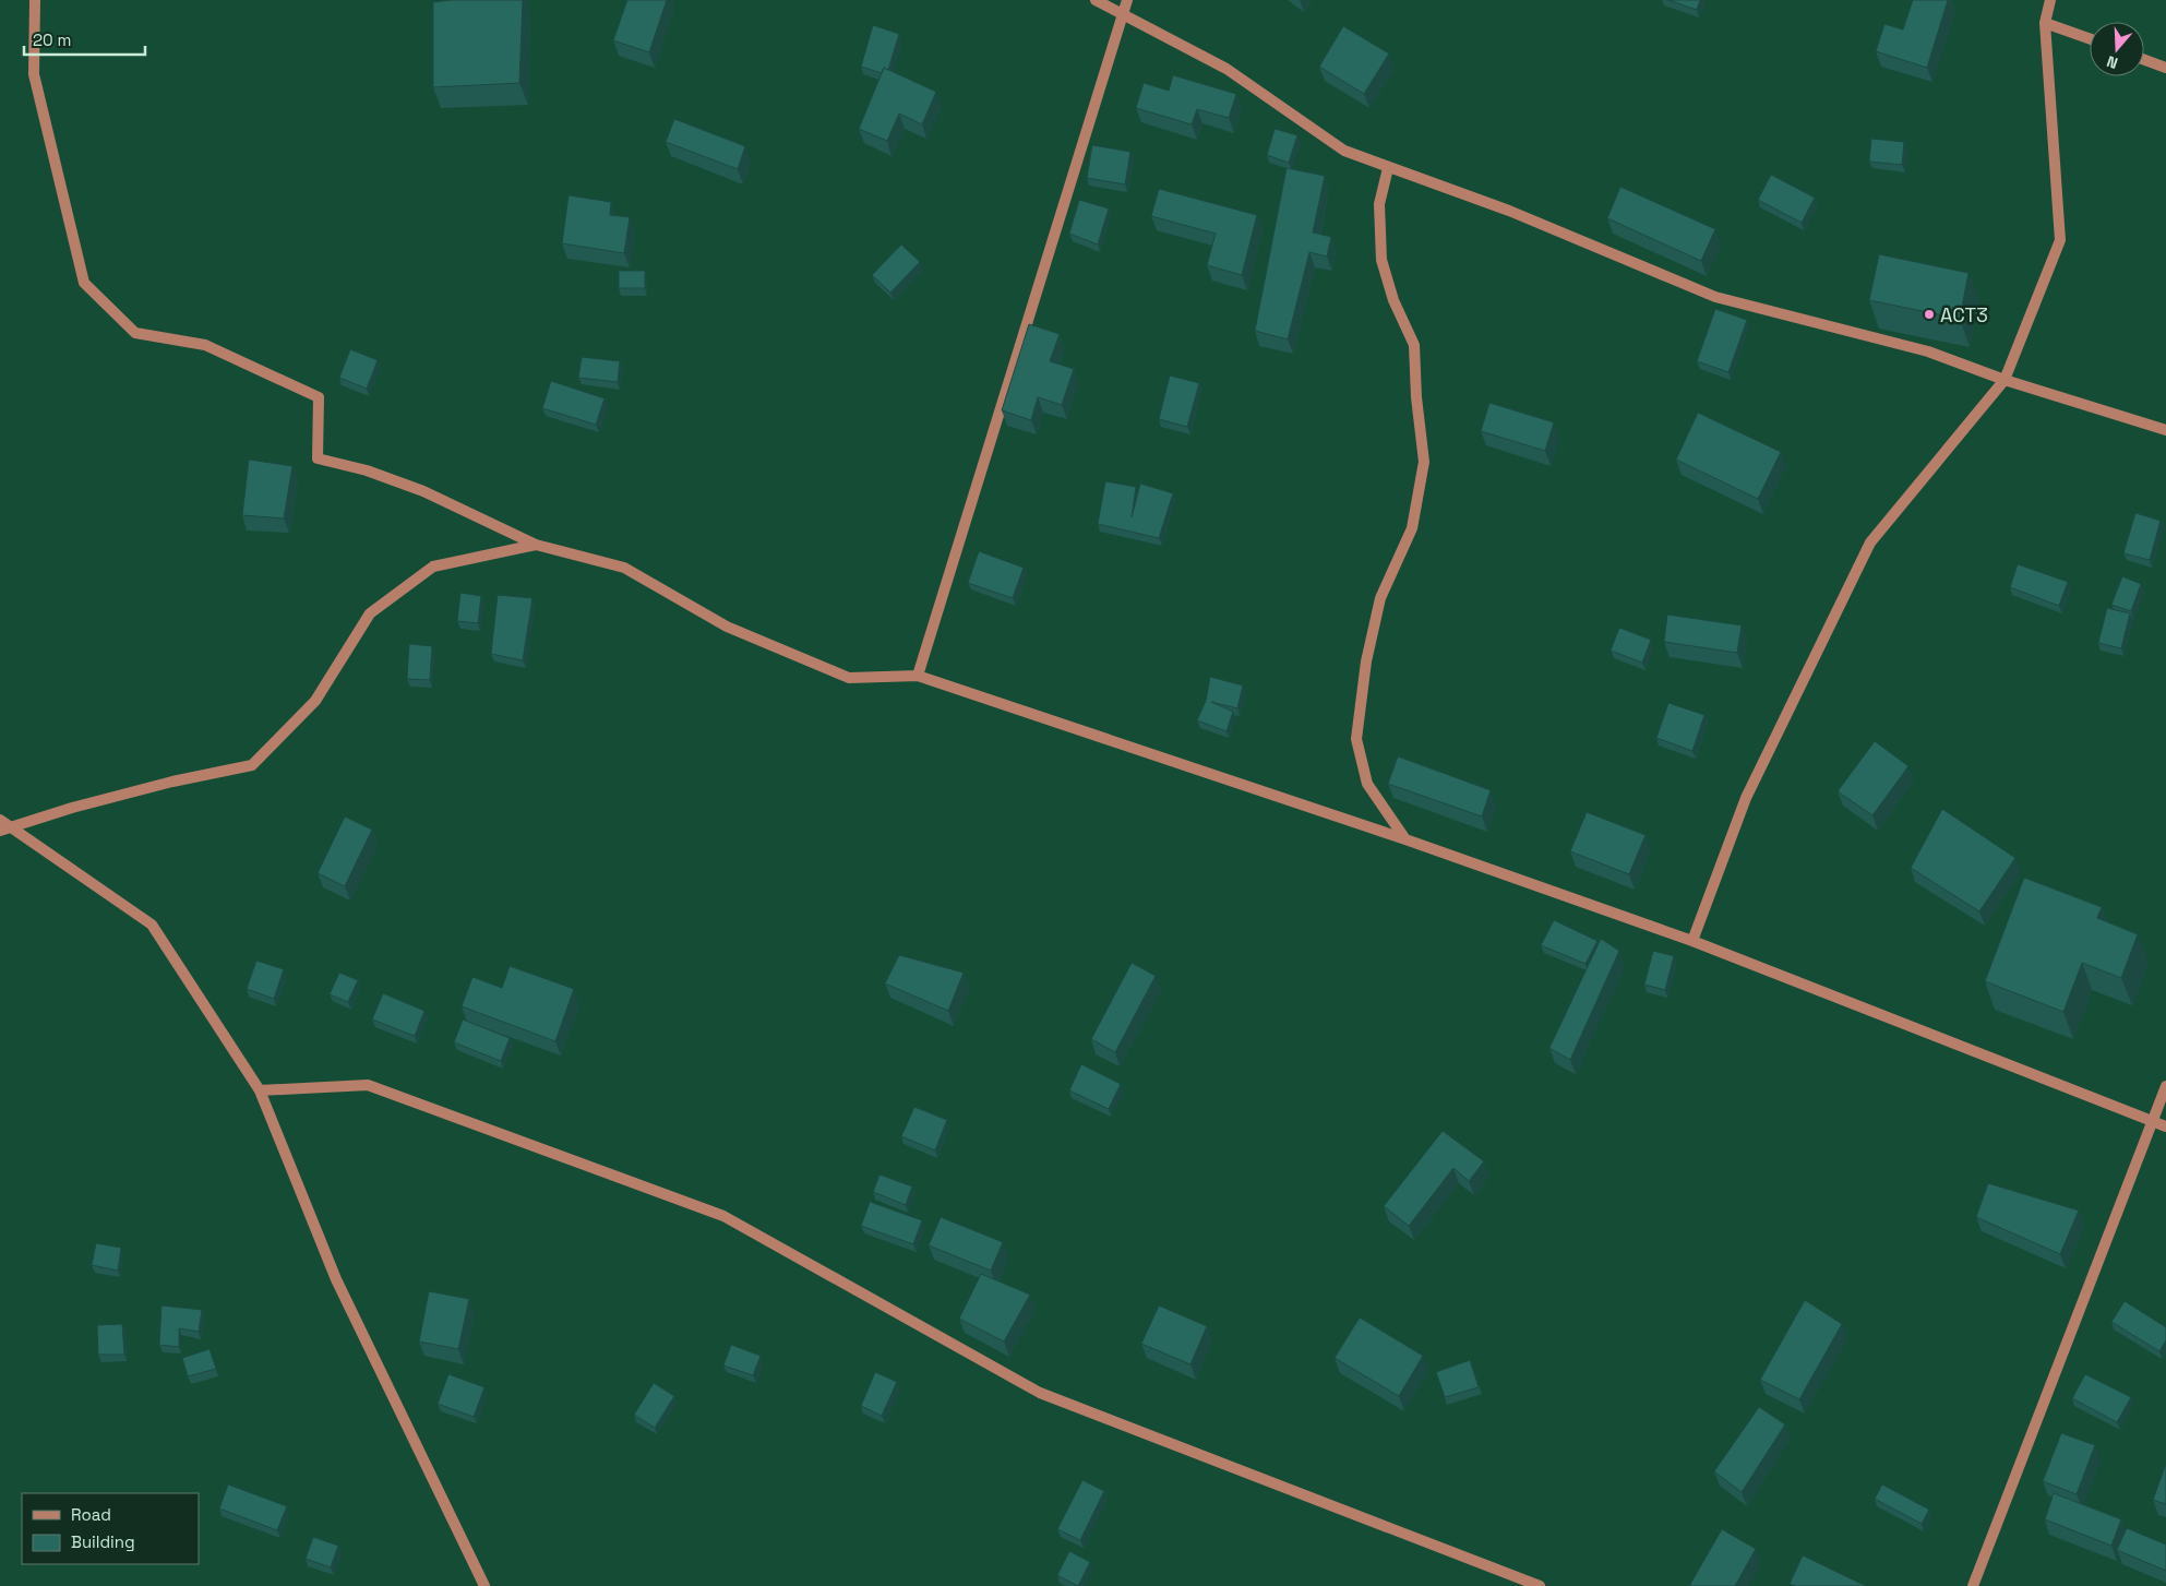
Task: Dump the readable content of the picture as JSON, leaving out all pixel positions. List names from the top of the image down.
{
  "places": ["ACT3"],
  "legend": ["Road", "Building"],
  "scale_bar": "20 m",
  "north": "bottom"
}
